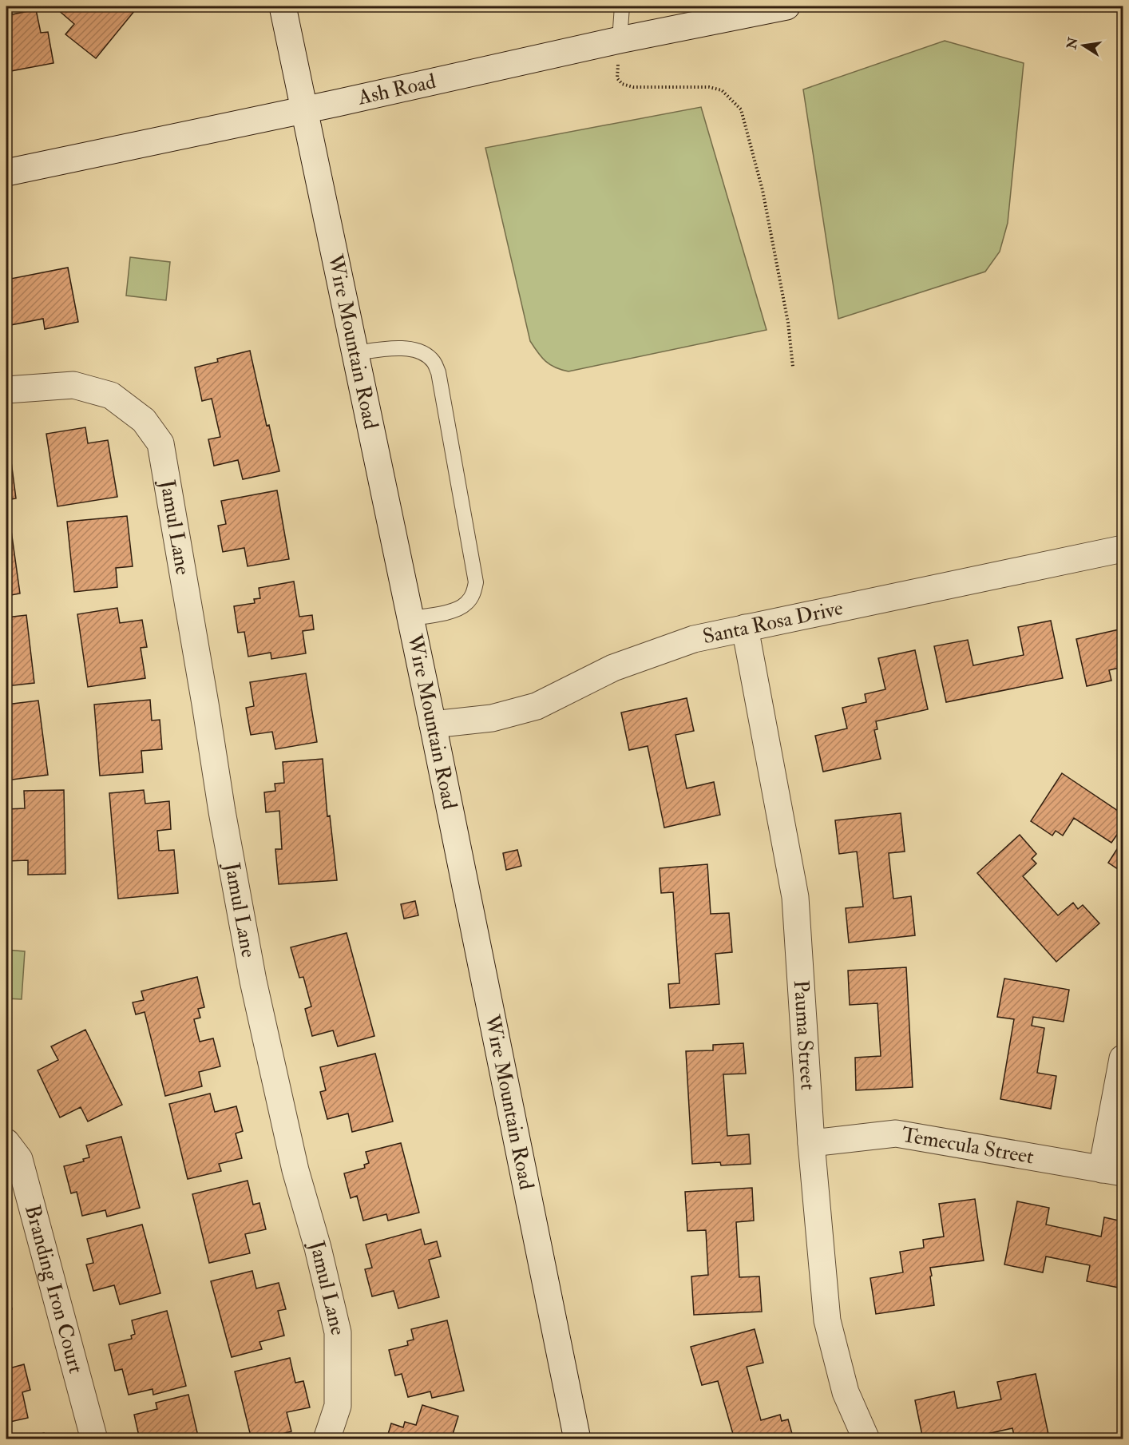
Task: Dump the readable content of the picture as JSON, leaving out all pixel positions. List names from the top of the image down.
{
  "streets": {
    "street": [
      "Ash Road",
      "Wire Mountain Road",
      "Jamul Lane",
      "Santa Rosa Drive",
      "Pauma Street",
      "Temecula Street",
      "Branding Iron Court"
    ]
  },
  "crossings": [
    ["Ash Road", "Wire Mountain Road"],
    ["Wire Mountain Road", "Santa Rosa Drive"],
    ["Santa Rosa Drive", "Pauma Street"],
    ["Pauma Street", "Temecula Street"]
  ],
  "north": "left"
}
